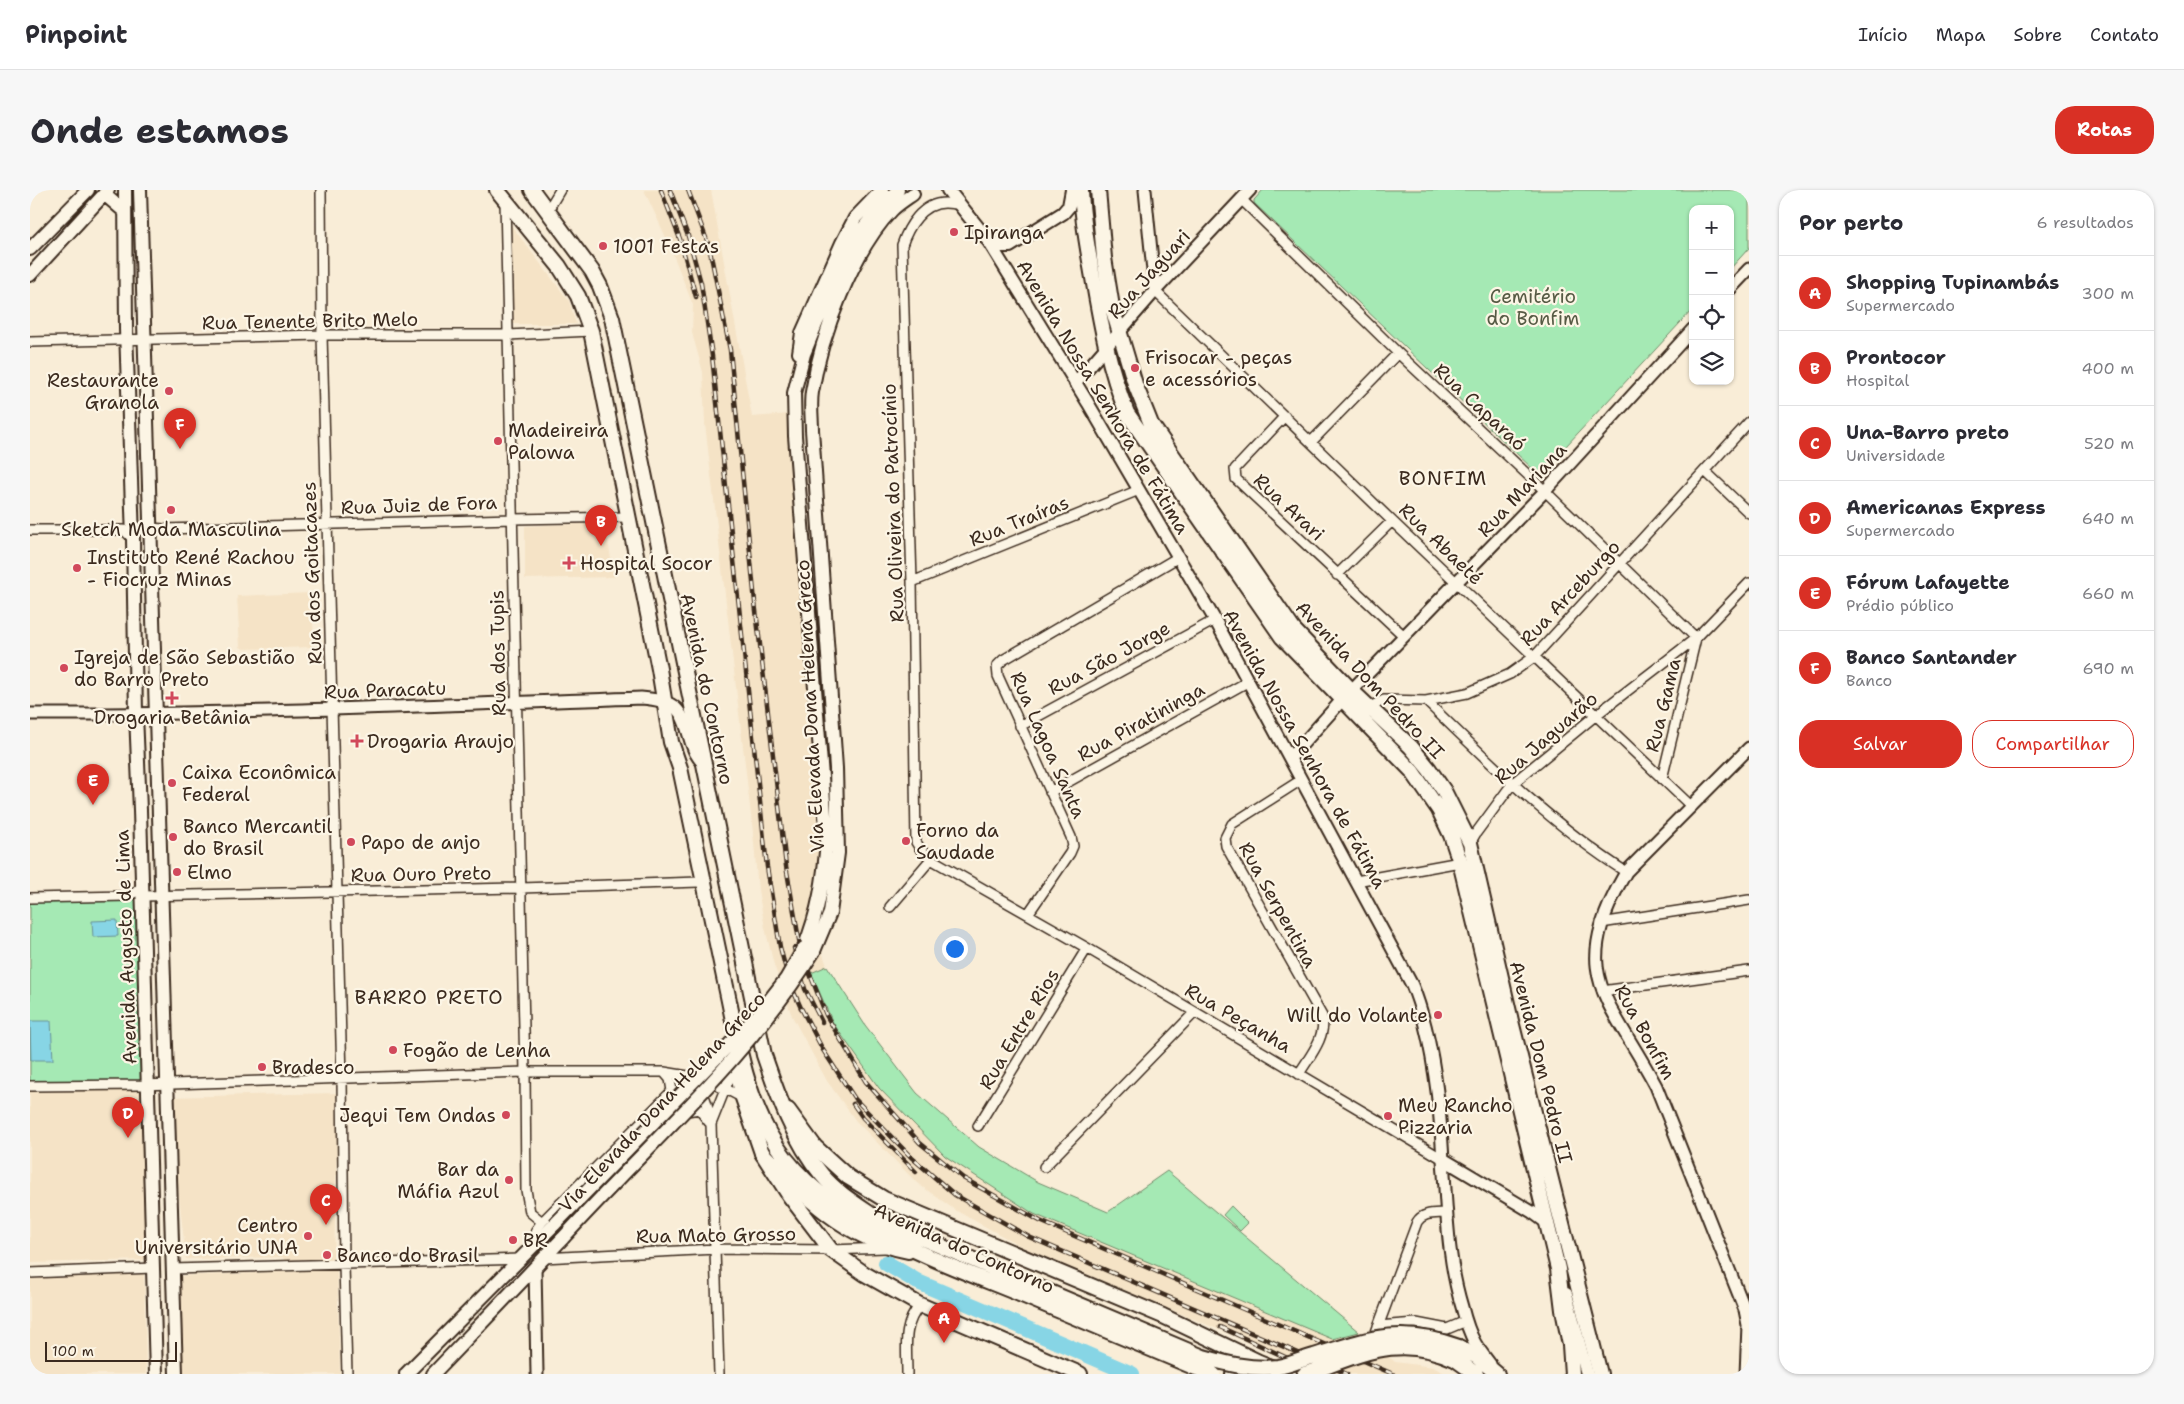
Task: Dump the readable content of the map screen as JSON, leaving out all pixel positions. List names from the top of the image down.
{
  "streets": {
    "main road": [
      "Avenida Nossa Senhora de Fátima",
      "Avenida Dom Pedro II",
      "Avenida do Contorno",
      "Via Elevada Dona Helena Greco",
      "Avenida Augusto de Lima"
    ],
    "street": [
      "Rua Jaguari",
      "Rua Tenente Brito Melo",
      "Rua Caparaó",
      "Rua Mariana",
      "Rua Oliveira do Patrocínio",
      "Rua Juiz de Fora",
      "Rua Arari",
      "Rua Traíras",
      "Rua Abaeté",
      "Rua dos Goitacazes",
      "Rua Arceburgo",
      "Rua dos Tupis",
      "Rua São Jorge",
      "Rua Paracatu",
      "Rua Gama",
      "Rua Piratininga",
      "Rua Jaguarão",
      "Rua Lagoa Santa",
      "Rua Ouro Preto",
      "Rua Serpentina",
      "Rua Peçanha",
      "Rua Entre Rios",
      "Rua Bonfim",
      "Rua Mato Grosso"
    ]
  },
  "crossings": [
    ["Rua Jaguari", "Avenida Nossa Senhora de Fátima"],
    ["Rua Jaguari", "Rua Caparaó"],
    ["Rua Jaguari", "Rua Abaeté"],
    ["Rua Jaguari", "Avenida Dom Pedro II"],
    ["Rua Tenente Brito Melo", "Rua dos Goitacazes"],
    ["Rua Tenente Brito Melo", "Rua dos Tupis"],
    ["Rua Tenente Brito Melo", "Avenida do Contorno"],
    ["Rua Tenente Brito Melo", "Avenida Augusto de Lima"],
    ["Avenida Nossa Senhora de Fátima", "Rua Mariana"],
    ["Avenida Nossa Senhora de Fátima", "Rua Oliveira do Patrocínio"],
    ["Avenida Nossa Senhora de Fátima", "Rua Traíras"],
    ["Avenida Nossa Senhora de Fátima", "Rua São Jorge"],
    ["Avenida Nossa Senhora de Fátima", "Avenida do Contorno"],
    ["Avenida Nossa Senhora de Fátima", "Rua Piratininga"],
    ["Avenida Nossa Senhora de Fátima", "Rua Lagoa Santa"],
    ["Avenida Nossa Senhora de Fátima", "Rua Serpentina"],
    ["Avenida Nossa Senhora de Fátima", "Rua Peçanha"],
    ["Rua Caparaó", "Rua Mariana"],
    ["Rua Caparaó", "Rua Arceburgo"],
    ["Rua Caparaó", "Rua Gama"],
    ["Rua Caparaó", "Rua Jaguarão"],
    ["Rua Mariana", "Rua Arari"],
    ["Rua Mariana", "Rua Abaeté"],
    ["Rua Mariana", "Avenida Dom Pedro II"],
    ["Rua Oliveira do Patrocínio", "Rua Traíras"],
    ["Rua Oliveira do Patrocínio", "Rua Peçanha"],
    ["Rua Juiz de Fora", "Rua dos Goitacazes"],
    ["Rua Juiz de Fora", "Rua dos Tupis"],
    ["Rua Juiz de Fora", "Avenida do Contorno"],
    ["Rua Juiz de Fora", "Avenida Augusto de Lima"],
    ["Rua Arari", "Rua Abaeté"],
    ["Rua Abaeté", "Rua Arceburgo"],
    ["Rua Abaeté", "Rua Gama"],
    ["Rua Abaeté", "Rua Jaguarão"],
    ["Rua Abaeté", "Rua Bonfim"],
    ["Rua dos Goitacazes", "Rua Paracatu"],
    ["Rua dos Goitacazes", "Rua Ouro Preto"],
    ["Rua Arceburgo", "Avenida Dom Pedro II"],
    ["Rua dos Tupis", "Avenida do Contorno"],
    ["Rua dos Tupis", "Rua Paracatu"],
    ["Rua dos Tupis", "Rua Ouro Preto"],
    ["Rua São Jorge", "Rua Lagoa Santa"],
    ["Avenida Dom Pedro II", "Rua Jaguarão"],
    ["Avenida Dom Pedro II", "Rua Peçanha"],
    ["Avenida do Contorno", "Rua Paracatu"],
    ["Avenida do Contorno", "Rua Ouro Preto"],
    ["Avenida do Contorno", "Rua Mato Grosso"],
    ["Rua Paracatu", "Avenida Augusto de Lima"],
    ["Rua Gama", "Rua Jaguarão"],
    ["Via Elevada Dona Helena Greco", "Rua Mato Grosso"],
    ["Rua Piratininga", "Rua Lagoa Santa"],
    ["Rua Lagoa Santa", "Rua Peçanha"],
    ["Rua Ouro Preto", "Avenida Augusto de Lima"],
    ["Rua Serpentina", "Rua Peçanha"],
    ["Rua Peçanha", "Rua Entre Rios"]
  ],
  "districts": ["BONFIM", "BARRO PRETO"],
  "parks": ["Cemitério do Bonfim"],
  "places": {
    "other": [
      "Ipiranga",
      "1001 Festas",
      "Frisocar - peças e acessórios",
      "Restaurante Granola",
      "Madeireira Palowa",
      "Sketch Moda Masculina",
      "Instituto René Rachou - Fiocruz Minas",
      "Igreja de São Sebastião do Barro Preto",
      "Caixa Econômica Federal",
      "Banco Mercantil do Brasil",
      "Forno da Saudade",
      "Papo de anjo",
      "Elmo",
      "Will do Volante",
      "Fogão de Lenha",
      "Bradesco",
      "Jequi Tem Ondas",
      "Meu Rancho Pizzaria",
      "Bar da Máfia Azul",
      "Centro Universitário UNA",
      "BR",
      "Banco do Brasil"
    ],
    "health": ["Hospital Socor", "Drogaria Betânia", "Drogaria Araujo"]
  },
  "scale_bar": "100 m",
  "page": {
    "header": "Pinpoint",
    "nav": [
      "Início",
      "Mapa",
      "Sobre",
      "Contato"
    ],
    "buttons": [
      "Rotas",
      ["Salvar", "Compartilhar"]
    ],
    "title": "Onde estamos",
    "heading": ["Por perto", "6 resultados"],
    "map_buttons": ["+", "−"],
    "list": [
      {
        "mark": "A",
        "name": "Shopping Tupinambás",
        "note": "Supermercado",
        "value": "300 m"
      },
      {
        "mark": "B",
        "name": "Prontocor",
        "note": "Hospital",
        "value": "400 m"
      },
      {
        "mark": "C",
        "name": "Una-Barro preto",
        "note": "Universidade",
        "value": "520 m"
      },
      {
        "mark": "D",
        "name": "Americanas Express",
        "note": "Supermercado",
        "value": "640 m"
      },
      {
        "mark": "E",
        "name": "Fórum Lafayette",
        "note": "Prédio público",
        "value": "660 m"
      },
      {
        "mark": "F",
        "name": "Banco Santander",
        "note": "Banco",
        "value": "690 m"
      }
    ],
    "pins": [
      "F",
      "B",
      "E",
      "D",
      "C",
      "A"
    ],
    "scale": "100 m"
  }
}
